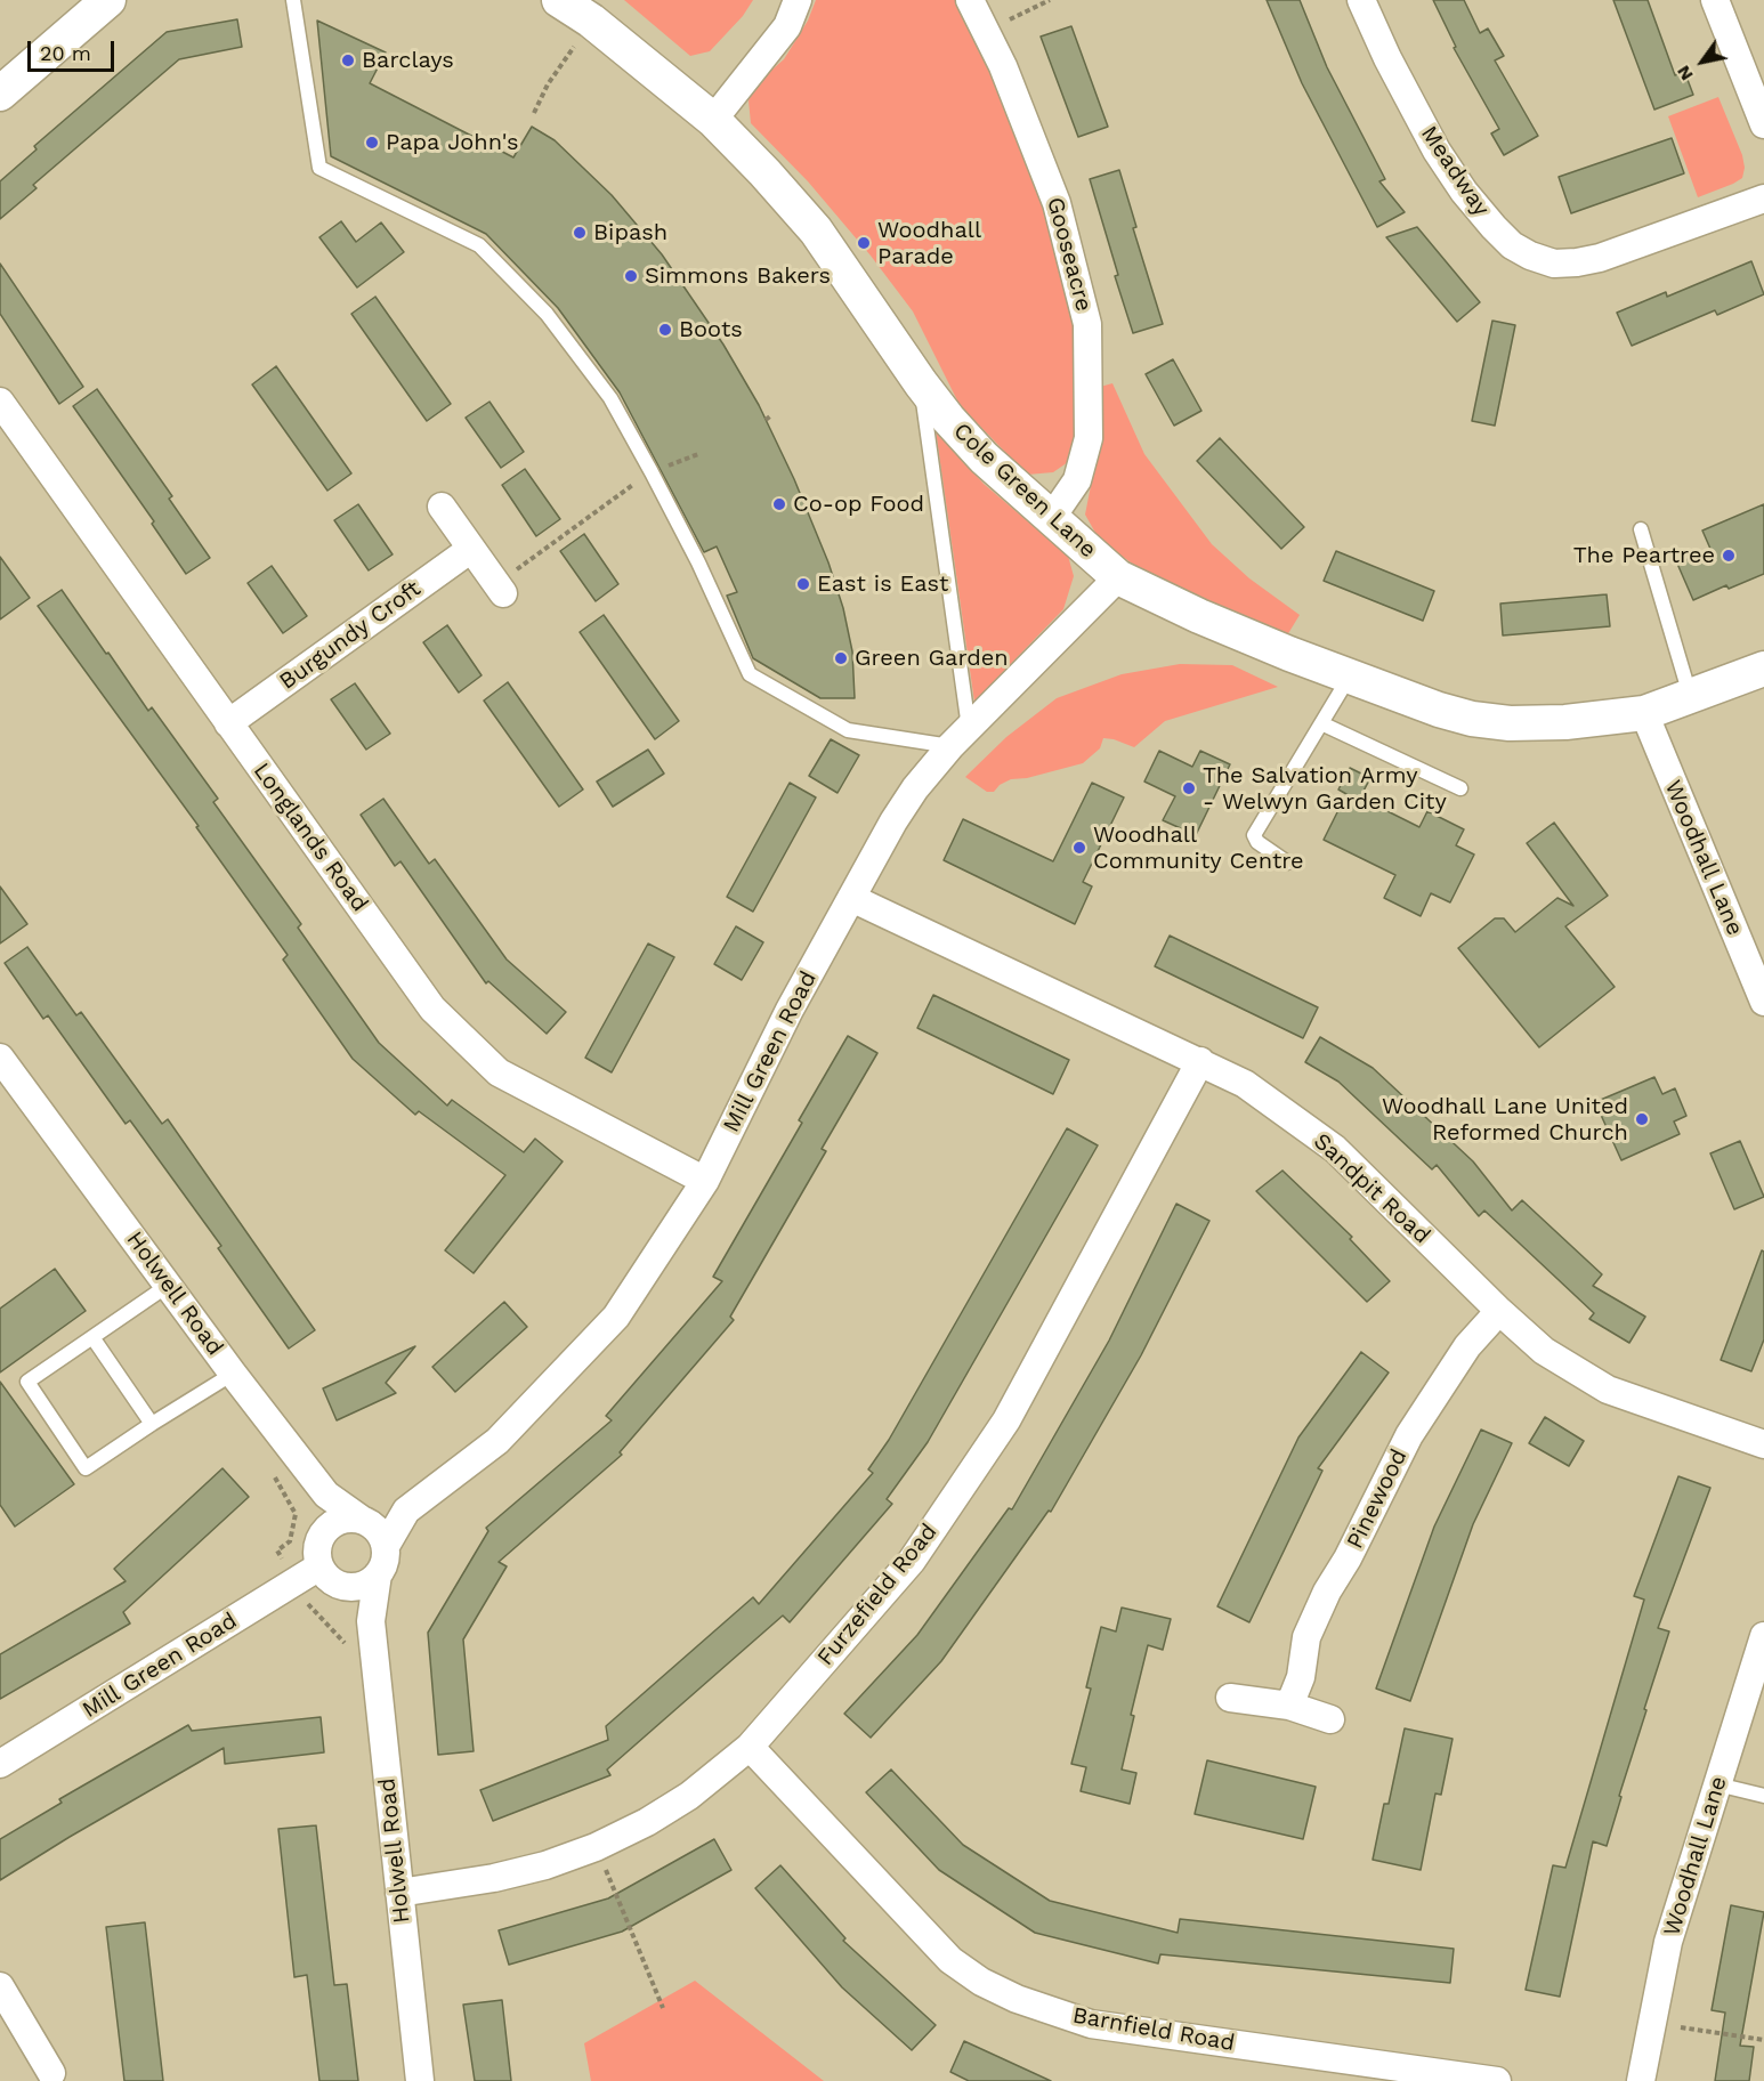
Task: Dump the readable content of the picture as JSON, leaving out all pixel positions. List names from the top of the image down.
{
  "streets": {
    "street": [
      "Meadway",
      "Gooseacre",
      "Cole Green Lane",
      "Burgundy Croft",
      "Longlands Road",
      "Woodhall Lane",
      "Mill Green Road",
      "Sandpit Road",
      "Holwell Road",
      "Pinewood",
      "Furzefield Road",
      "Barnfield Road"
    ]
  },
  "crossings": [
    ["Gooseacre", "Cole Green Lane"],
    ["Cole Green Lane", "Woodhall Lane"],
    ["Cole Green Lane", "Mill Green Road"],
    ["Burgundy Croft", "Longlands Road"],
    ["Longlands Road", "Mill Green Road"],
    ["Mill Green Road", "Sandpit Road"],
    ["Mill Green Road", "Holwell Road"],
    ["Sandpit Road", "Pinewood"],
    ["Sandpit Road", "Furzefield Road"],
    ["Holwell Road", "Furzefield Road"],
    ["Furzefield Road", "Barnfield Road"]
  ],
  "places": [
    "Barclays",
    "Papa John's",
    "Bipash",
    "Woodhall Parade",
    "Simmons Bakers",
    "Boots",
    "Co-op Food",
    "The Peartree",
    "East is East",
    "Green Garden",
    "The Salvation Army - Welwyn Garden City",
    "Woodhall Community Centre",
    "Woodhall Lane United Reformed Church"
  ],
  "scale_bar": "20 m",
  "north": "bottom left"
}
